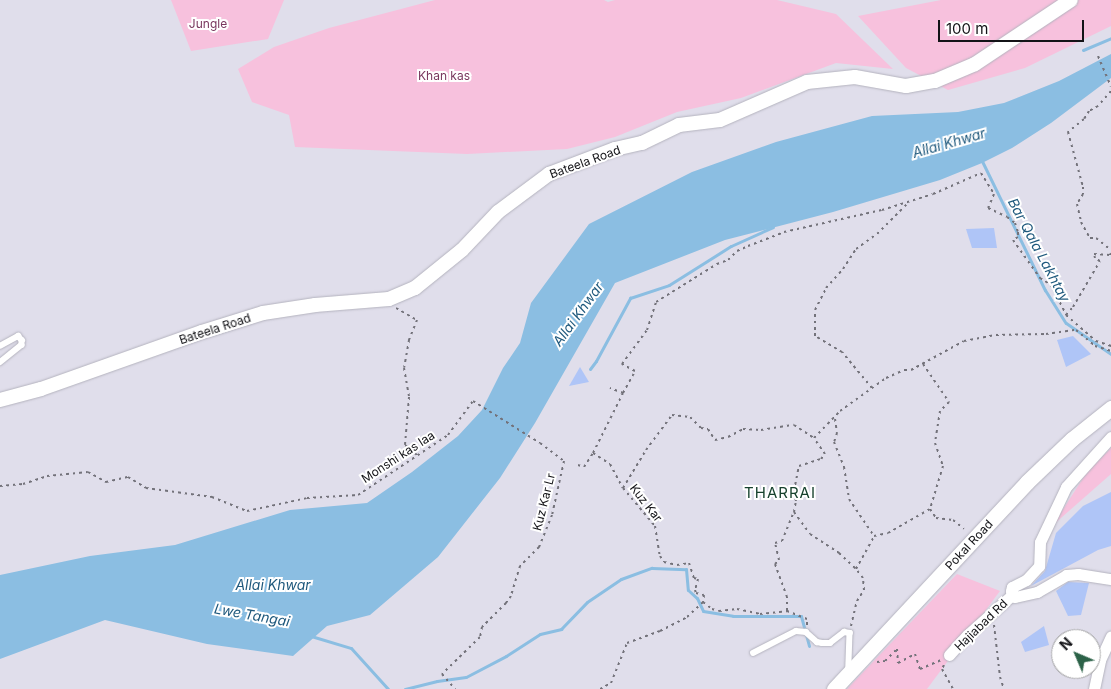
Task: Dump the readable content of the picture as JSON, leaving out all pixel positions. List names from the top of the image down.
{
  "streets": {
    "main road": ["Pokal Road"],
    "street": ["Bateela Road", "Hajiabad Rd"],
    "path": ["Monshi kas laa", "Kuz Kar Lr", "Kuz Kar"]
  },
  "crossings": [
    ["Monshi kas laa", "Kuz Kar Lr"]
  ],
  "districts": ["THARRAI"],
  "water": ["Allai Khwar", "Bar Qala Lakhtay", "Lwe Tangai"],
  "parks": ["Jungle", "Khan kas"],
  "scale_bar": "100 m",
  "north": "top left"
}
